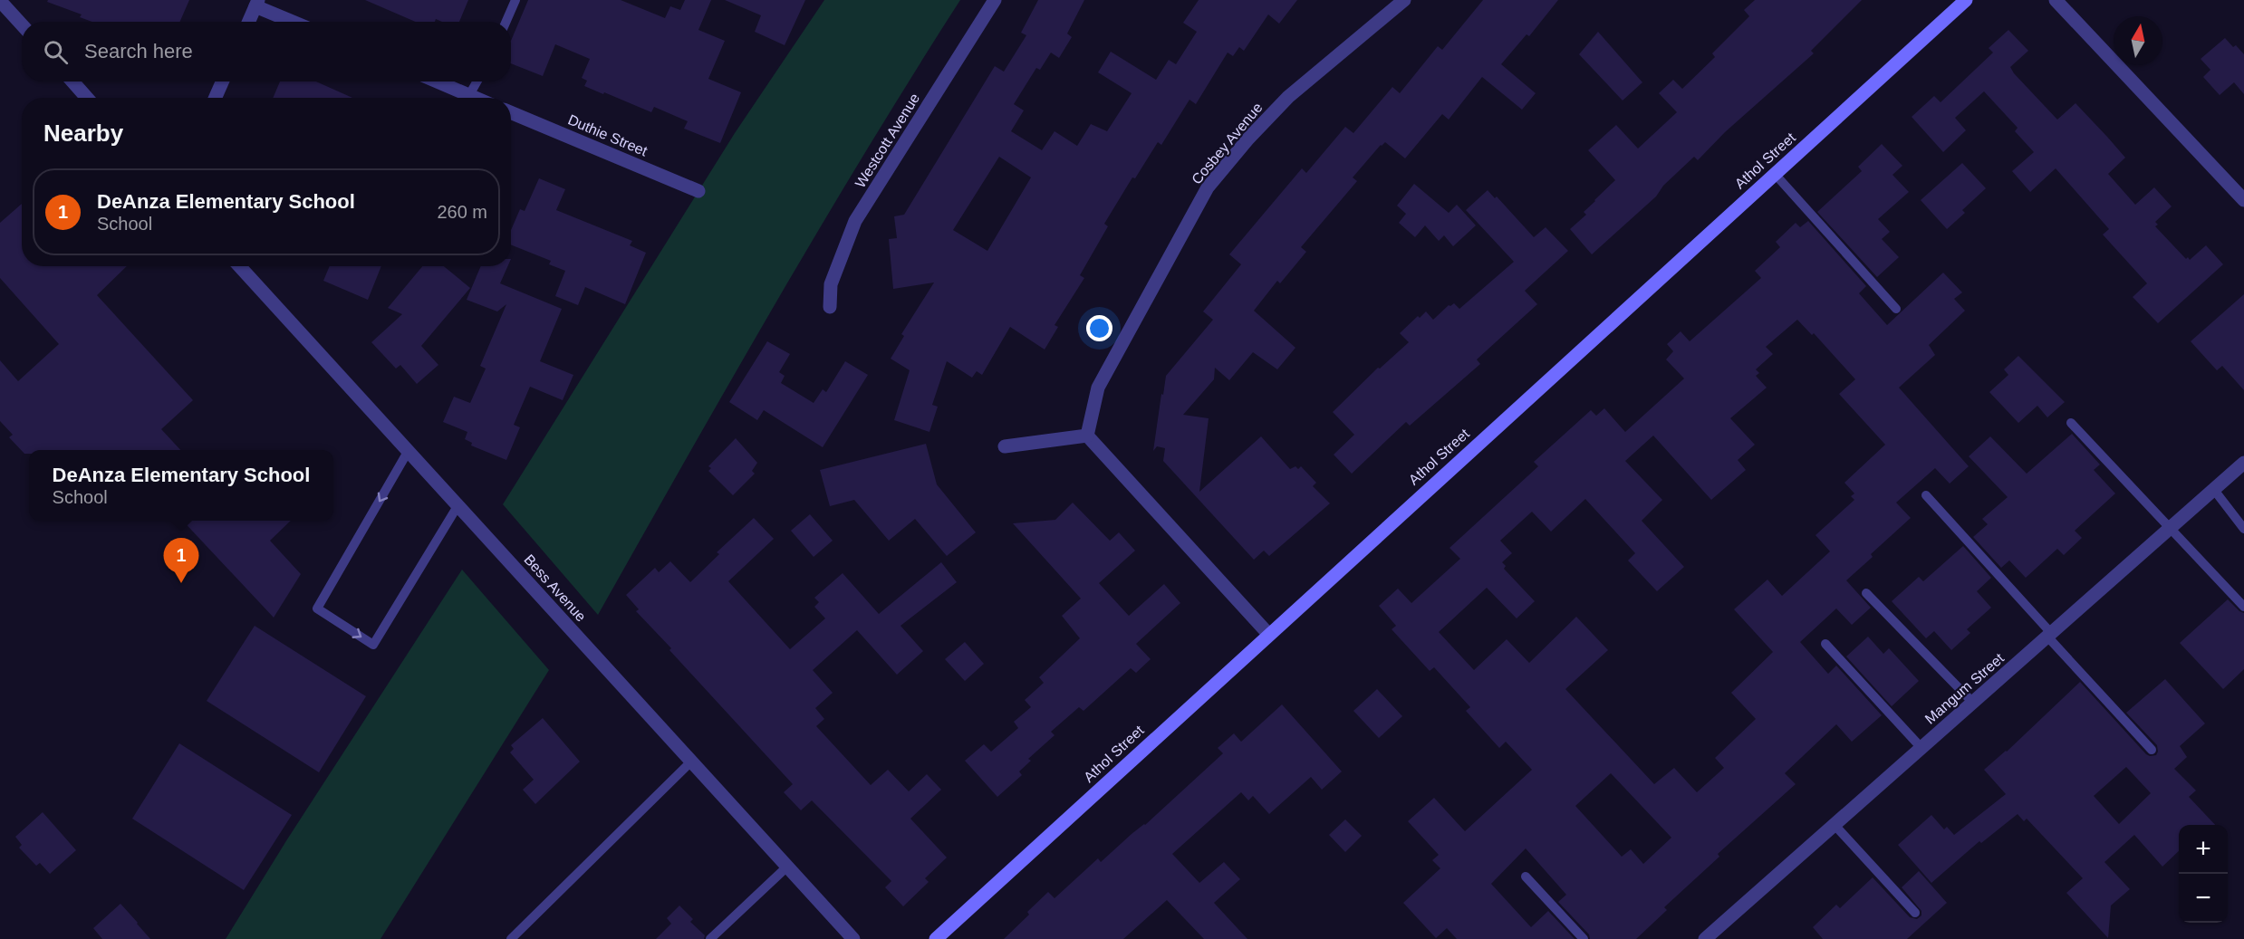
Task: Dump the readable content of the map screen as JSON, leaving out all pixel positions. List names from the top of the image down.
{
  "streets": {
    "street": [
      "Duthie Street",
      "Westcott Avenue",
      "Cosbey Avenue",
      "Athol Street",
      "Bess Avenue",
      "Mangum Street"
    ]
  },
  "north": "top",
  "page": {
    "search": "Search here",
    "heading": "Nearby",
    "list": [
      {
        "mark": "1",
        "name": "DeAnza Elementary School",
        "note": "School",
        "value": "260 m"
      }
    ],
    "popup": ["DeAnza Elementary School", "School"],
    "pins": "1",
    "map_buttons": ["+", "−"]
  }
}
